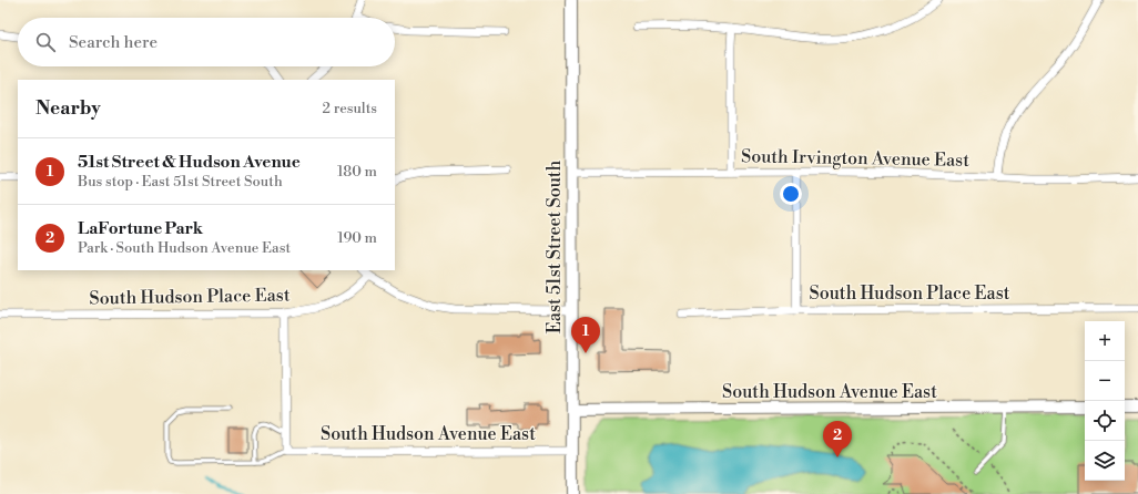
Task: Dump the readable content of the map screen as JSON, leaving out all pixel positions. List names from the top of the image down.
{
  "streets": {
    "street": [
      "South Irvington Avenue East",
      "East 51st Street South",
      "South Hudson Place East",
      "South Hudson Avenue East"
    ]
  },
  "crossings": [
    ["South Irvington Avenue East", "East 51st Street South"],
    ["East 51st Street South", "South Hudson Avenue East"]
  ],
  "page": {
    "search": "Search here",
    "heading": ["Nearby", "2 results"],
    "list": [
      {
        "mark": "1",
        "name": "51st Street & Hudson Avenue",
        "note": "Bus stop · East 51st Street South",
        "value": "180 m"
      },
      {
        "mark": "2",
        "name": "LaFortune Park",
        "note": "Park · South Hudson Avenue East",
        "value": "190 m"
      }
    ],
    "pins": ["1", "2"],
    "map_buttons": ["+", "−"]
  }
}
